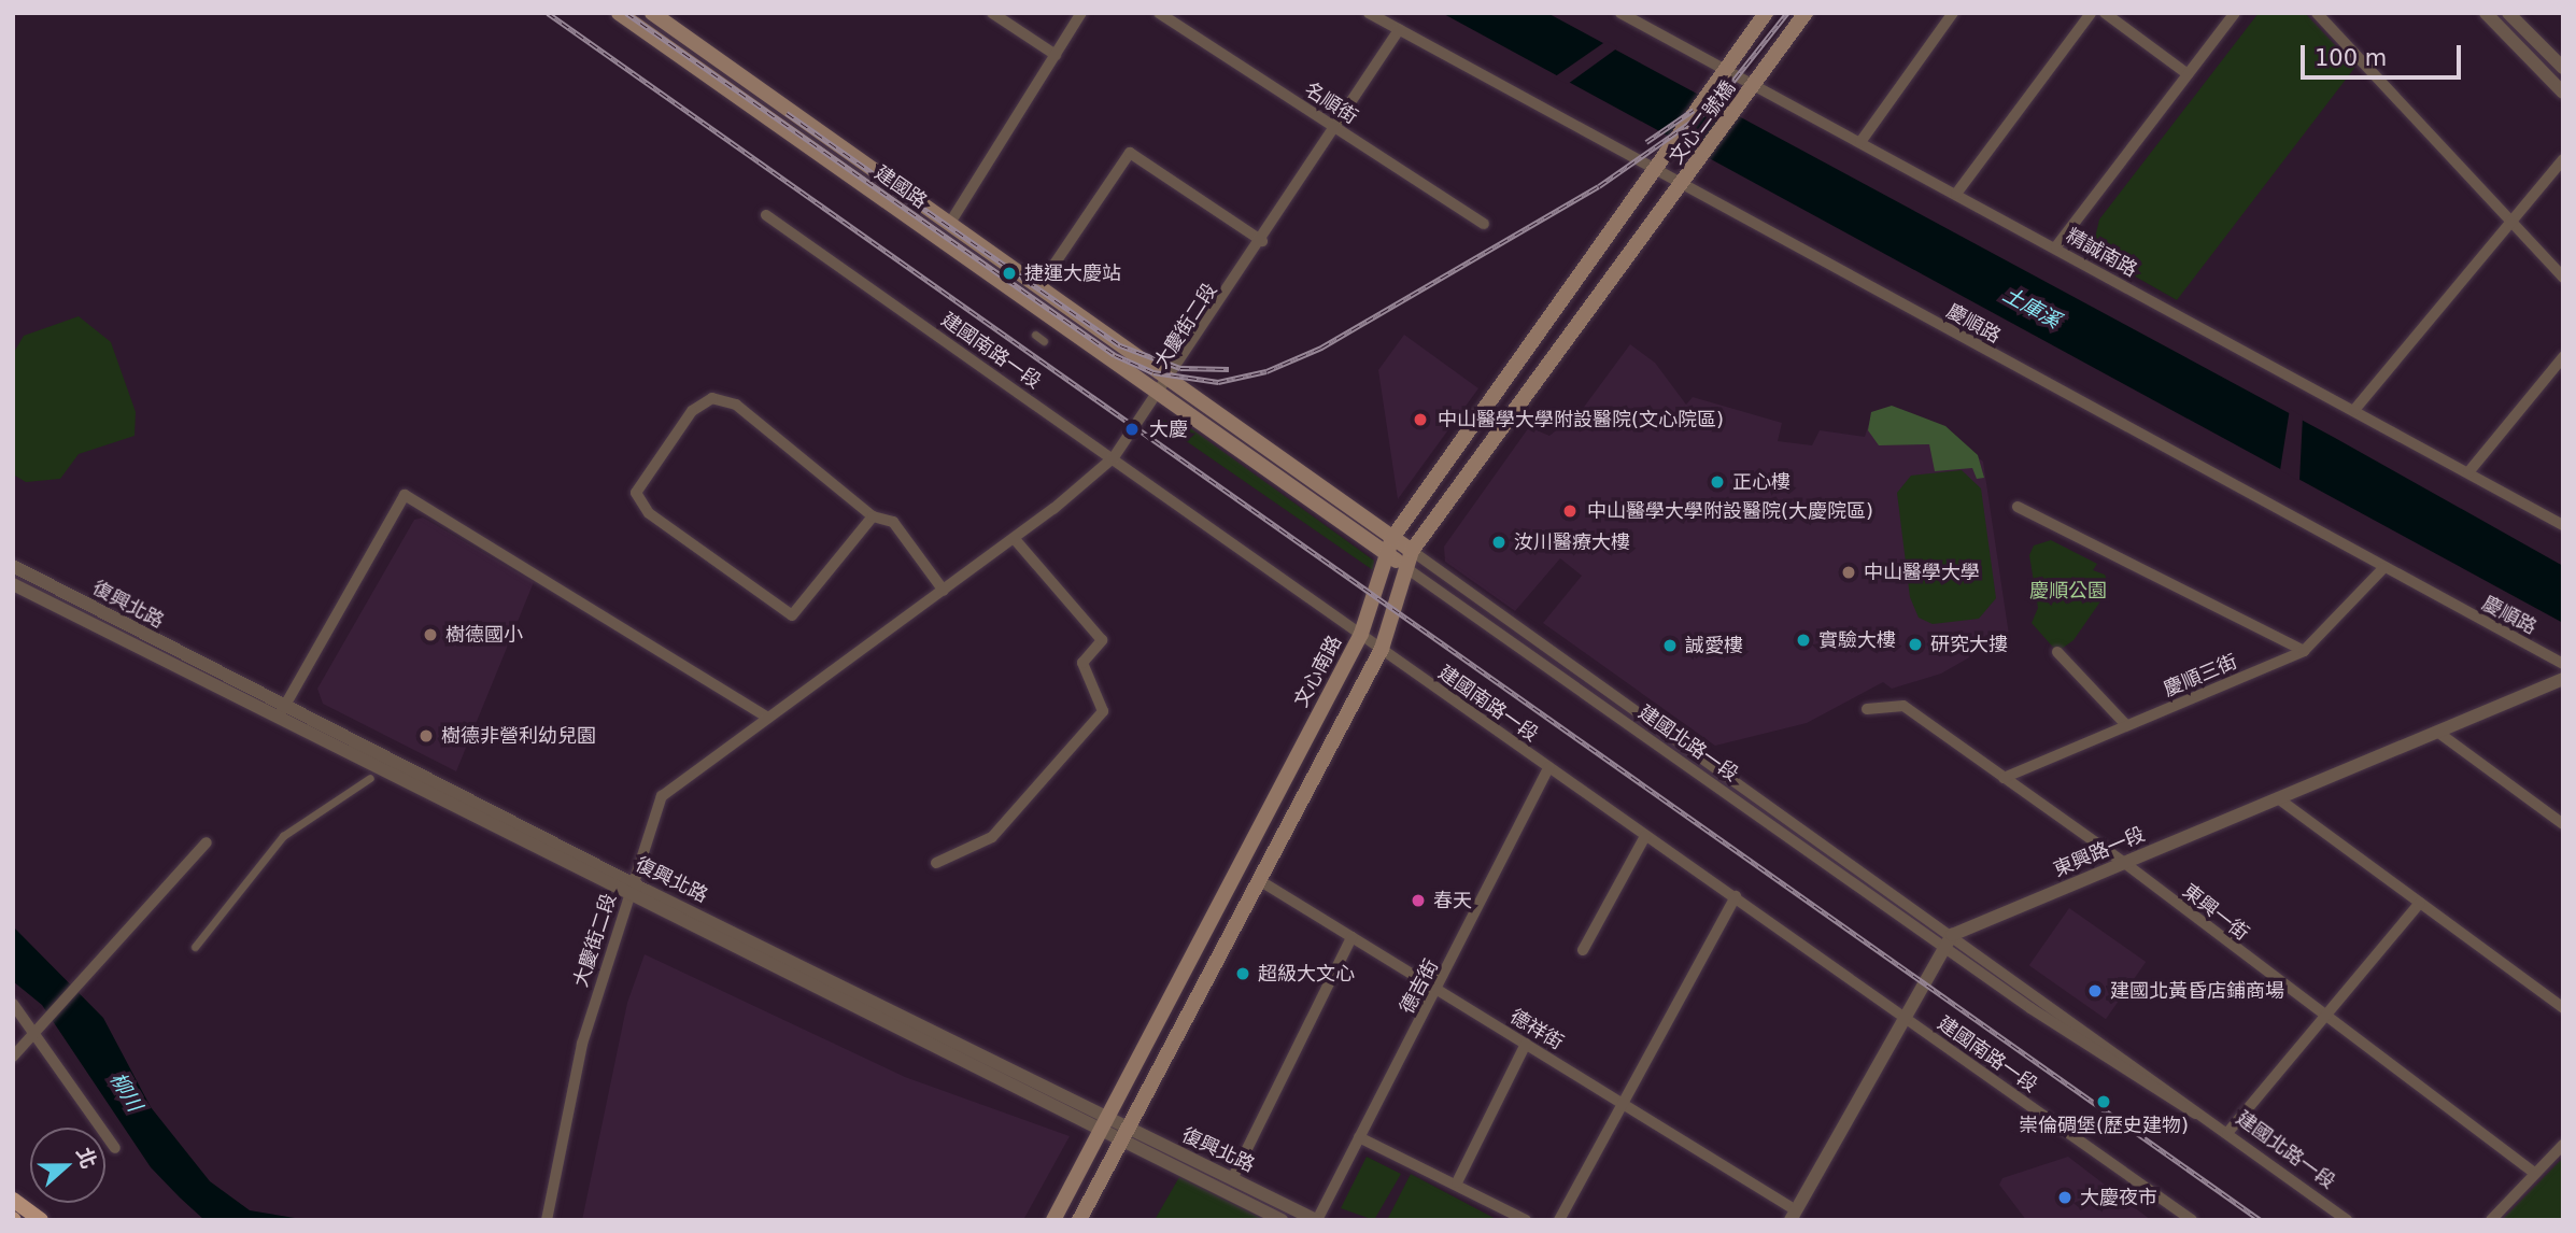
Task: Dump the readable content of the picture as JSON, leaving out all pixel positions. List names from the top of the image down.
{
  "streets": {
    "main road": [
      "文心二號橋",
      "建國路",
      "文心南路",
      "建國北路一段"
    ],
    "street": [
      "名順街",
      "精誠南路",
      "慶順路",
      "大慶街二段",
      "建國南路一段",
      "復興北路",
      "慶順三街",
      "東興路一段",
      "東興一街",
      "德吉街",
      "德祥街"
    ]
  },
  "crossings": [
    ["名順街", "大慶街二段"],
    ["文心二號橋", "精誠南路"],
    ["文心二號橋", "慶順路"],
    ["文心二號橋", "文心南路"],
    ["建國路", "大慶街二段"],
    ["建國路", "建國北路一段"],
    ["慶順路", "大慶街二段"],
    ["慶順路", "文心南路"],
    ["慶順路", "慶順三街"],
    ["大慶街二段", "建國南路一段"],
    ["大慶街二段", "復興北路"],
    ["大慶街二段", "建國北路一段"],
    ["建國南路一段", "文心南路"],
    ["建國南路一段", "德吉街"],
    ["復興北路", "文心南路"],
    ["復興北路", "德吉街"],
    ["文心南路", "建國北路一段"],
    ["慶順三街", "東興一街"],
    ["建國北路一段", "東興路一段"],
    ["東興路一段", "東興一街"],
    ["德吉街", "德祥街"]
  ],
  "water": ["土庫溪", "柳川"],
  "parks": ["慶順公園"],
  "places": [
    "捷運大慶站",
    "中山醫學大學附設醫院(文心院區)",
    "大慶",
    "正心樓",
    "中山醫學大學附設醫院(大慶院區)",
    "汝川醫療大樓",
    "中山醫學大學",
    "樹德國小",
    "實驗大樓",
    "研究大摟",
    "誠愛樓",
    "樹德非營利幼兒園",
    "春天",
    "超級大文心",
    "建國北黃昏店鋪商場",
    "崇倫碉堡(歷史建物)",
    "大慶夜市"
  ],
  "scale_bar": "100 m",
  "north": "right"
}
